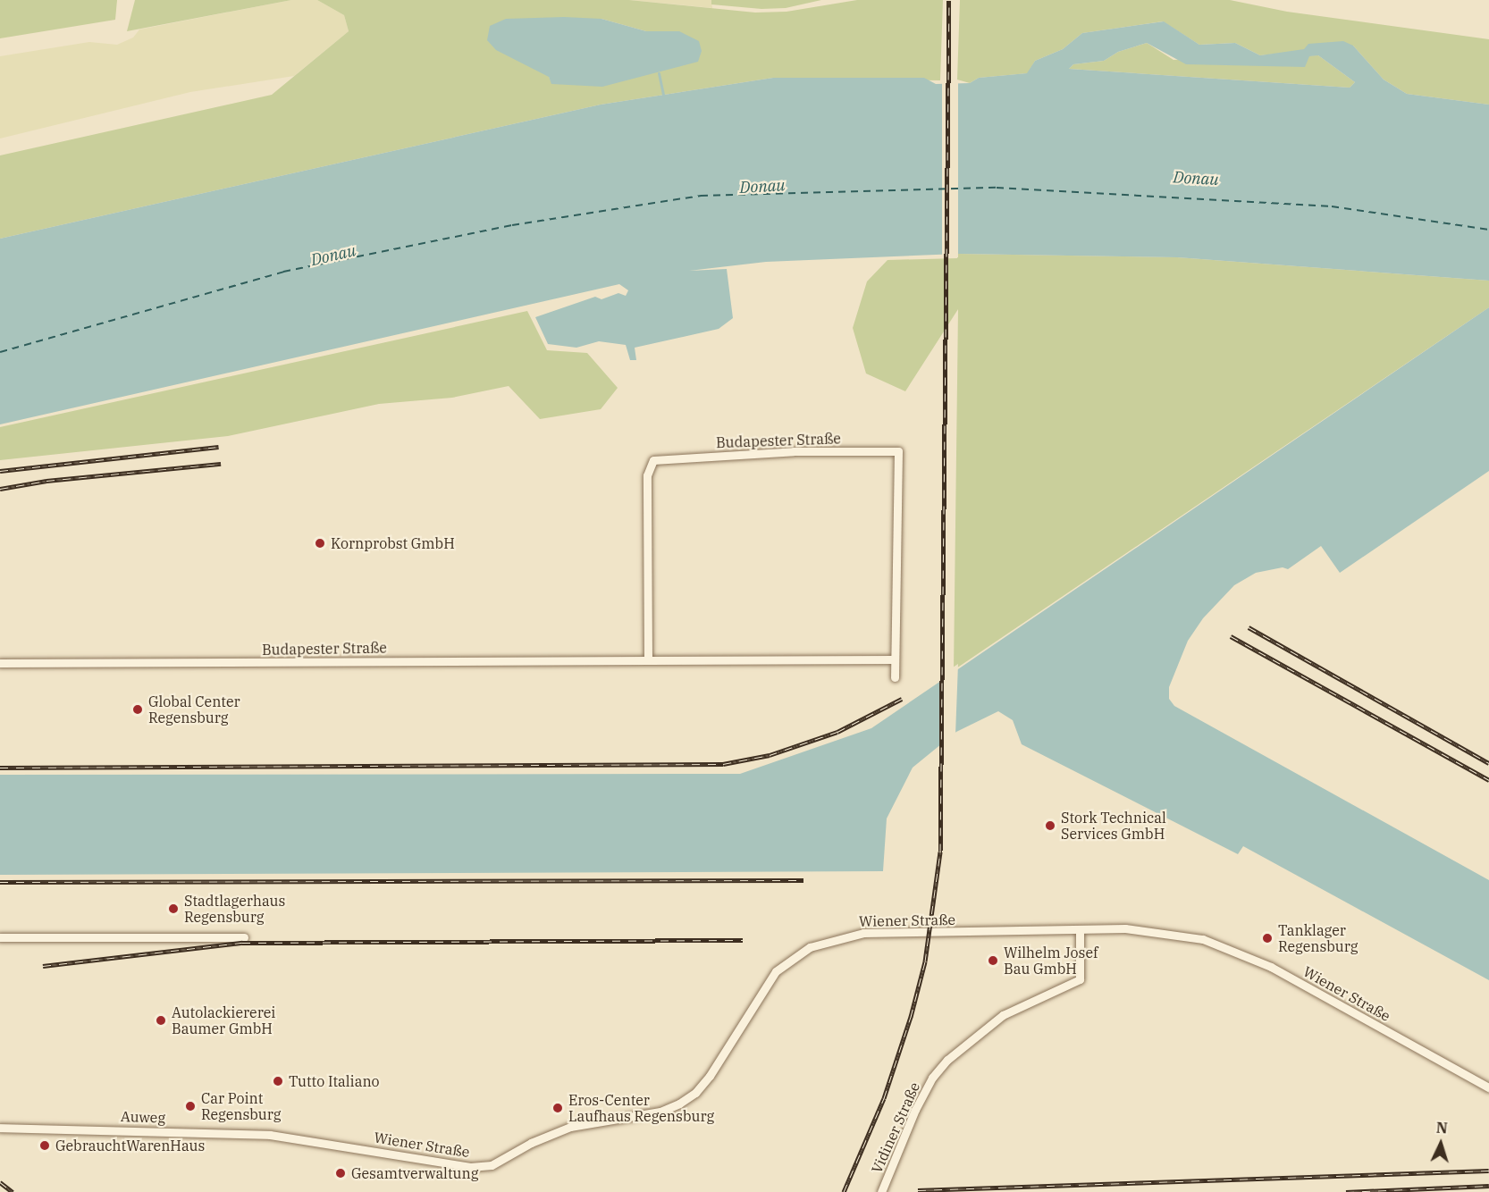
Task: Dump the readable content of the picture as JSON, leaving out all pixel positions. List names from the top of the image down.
{
  "streets": {
    "street": [
      "Budapester Straße",
      "Wiener Straße",
      "Auweg",
      "Vidiner Straße"
    ]
  },
  "crossings": [
    ["Wiener Straße", "Auweg"],
    ["Wiener Straße", "Vidiner Straße"]
  ],
  "water": ["Donau"],
  "places": [
    "Kornprobst GmbH",
    "Global Center Regensburg",
    "Stork Technical Services GmbH",
    "Stadtlagerhaus Regensburg",
    "Tanklager Regensburg",
    "Wilhelm Josef Bau GmbH",
    "Autolackiererei Baumer GmbH",
    "Tutto Italiano",
    "Car Point Regensburg",
    "Eros-Center Laufhaus Regensburg",
    "GebrauchtWarenHaus",
    "Gesamtverwaltung"
  ],
  "north": "top"
}
